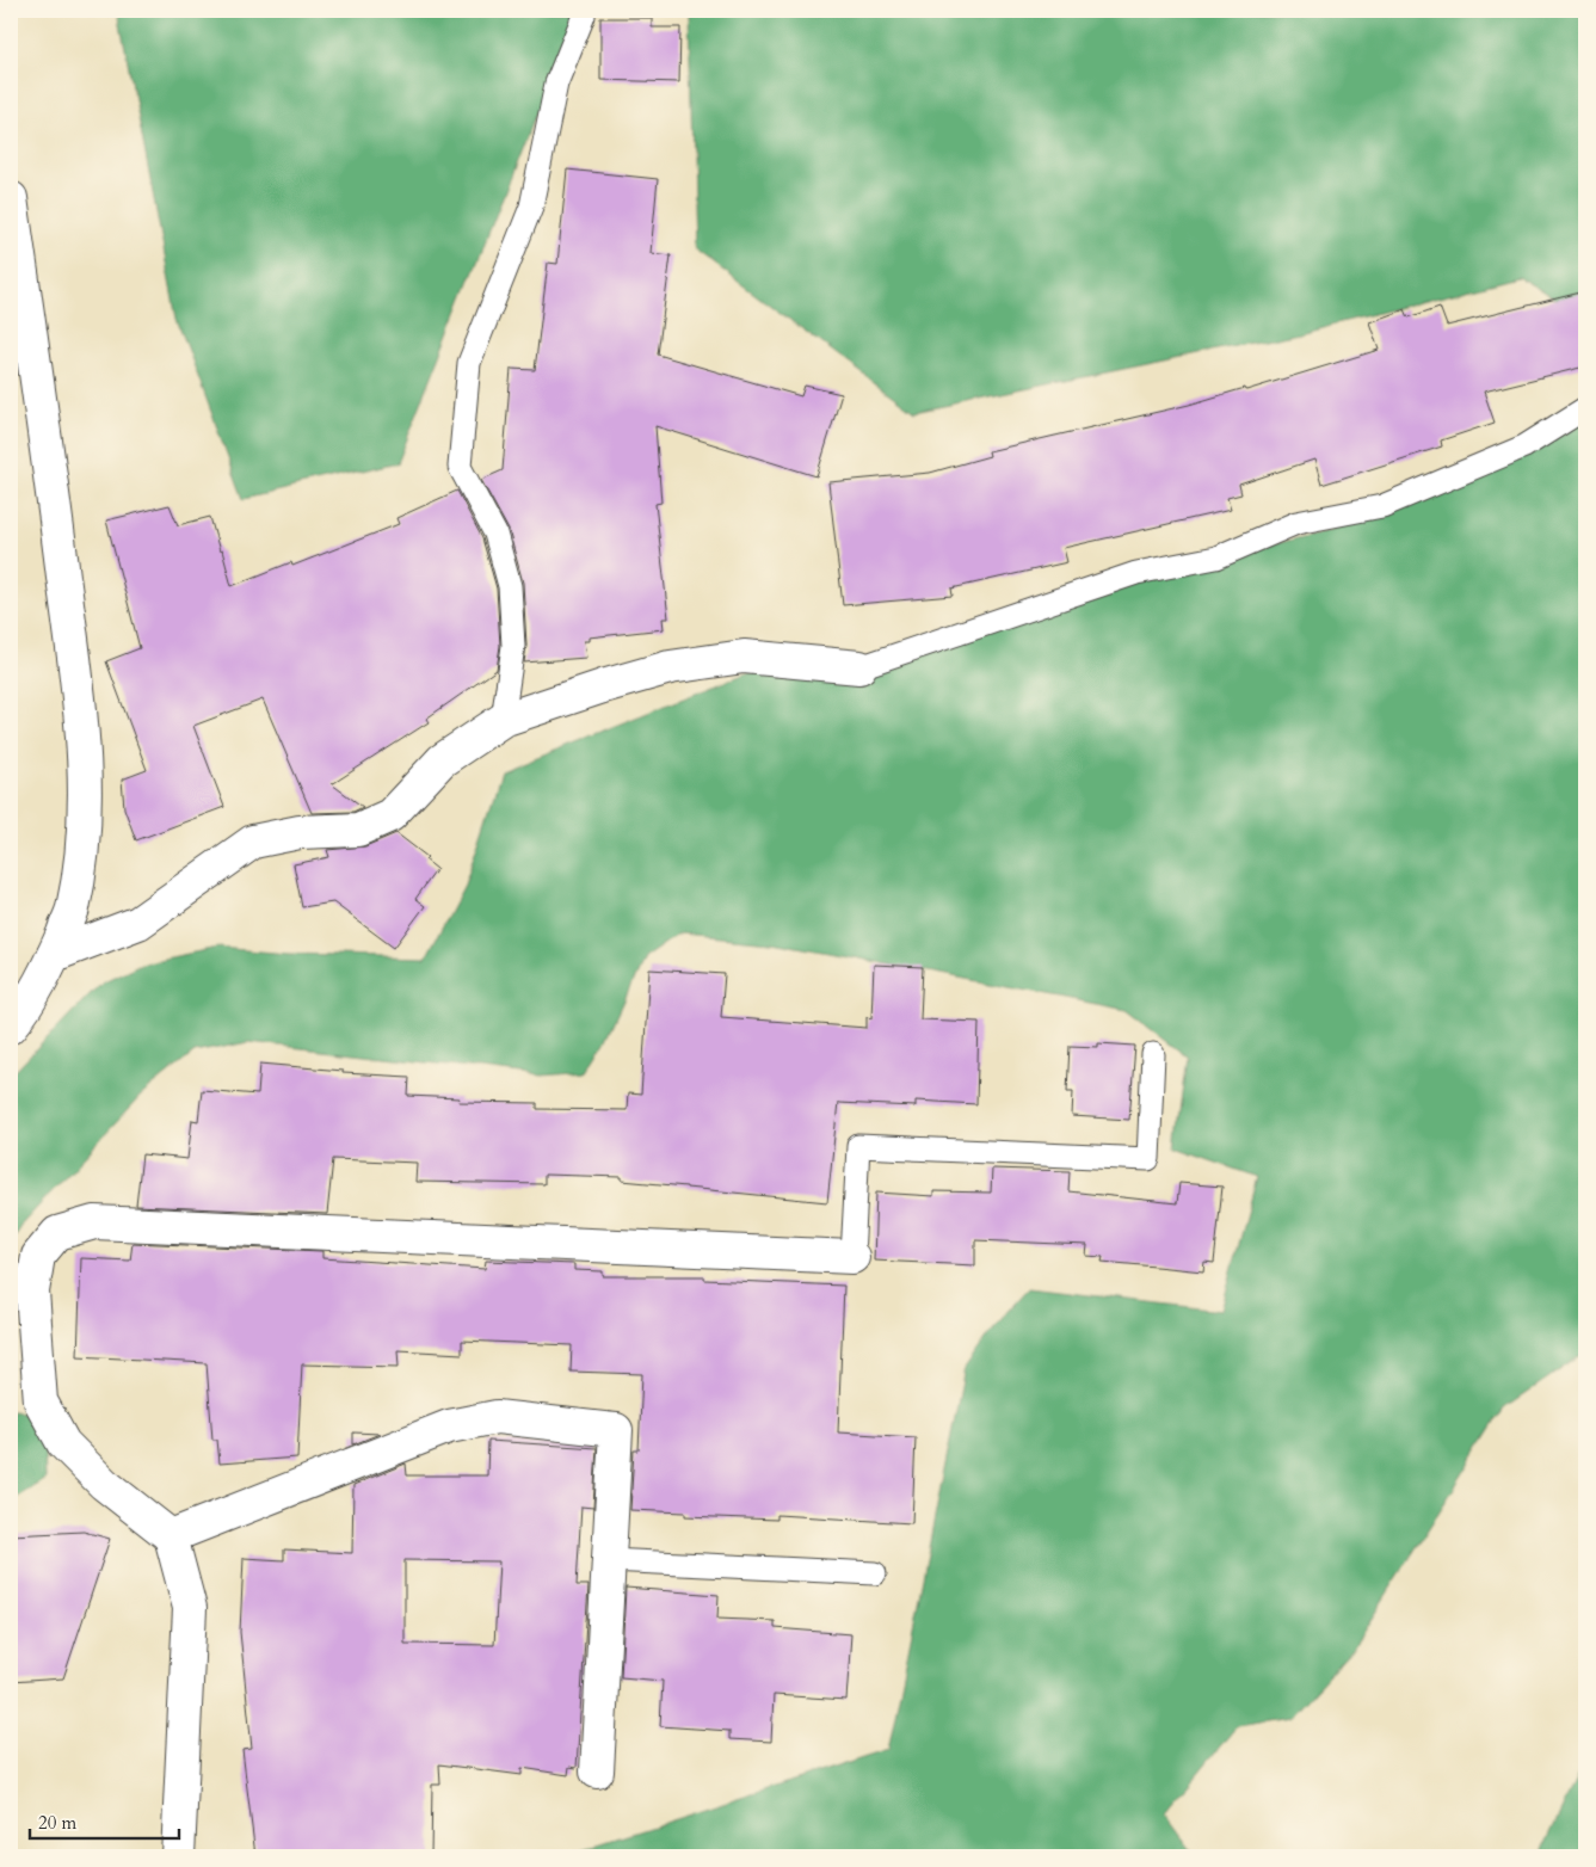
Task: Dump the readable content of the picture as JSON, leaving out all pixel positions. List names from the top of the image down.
{
  "scale_bar": "20 m"
}
